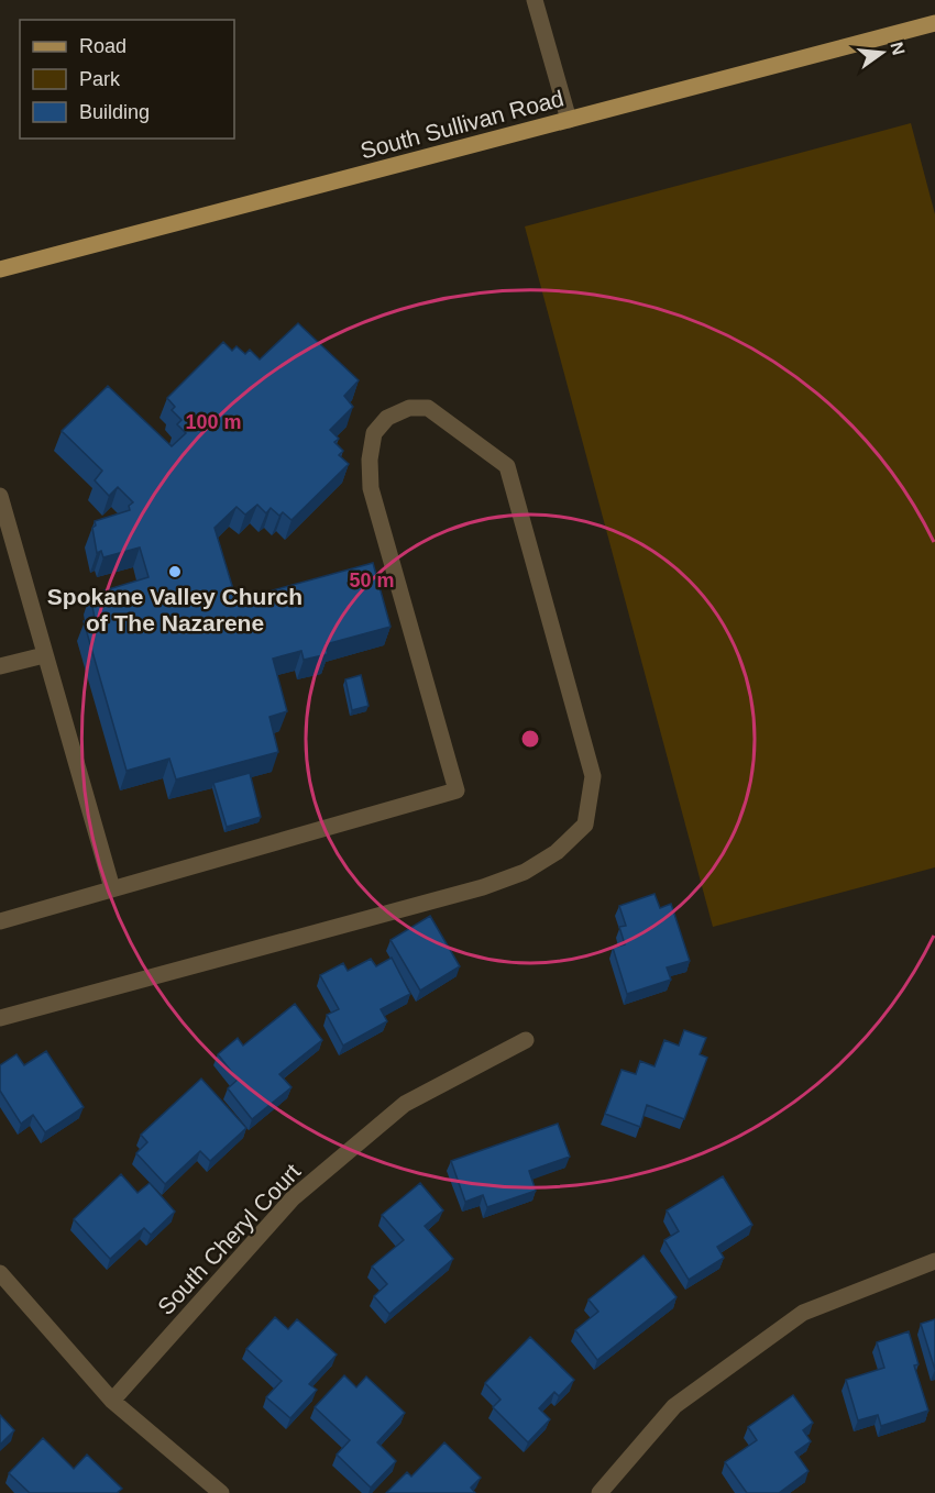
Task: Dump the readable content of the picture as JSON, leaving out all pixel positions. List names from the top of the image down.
{
  "streets": {
    "main road": ["South Sullivan Road"],
    "street": ["South Cheryl Court"]
  },
  "places": ["Spokane Valley Church of The Nazarene"],
  "legend": ["Road", "Park", "Building"],
  "north": "right",
  "rings": ["100 m", "50 m"]
}
